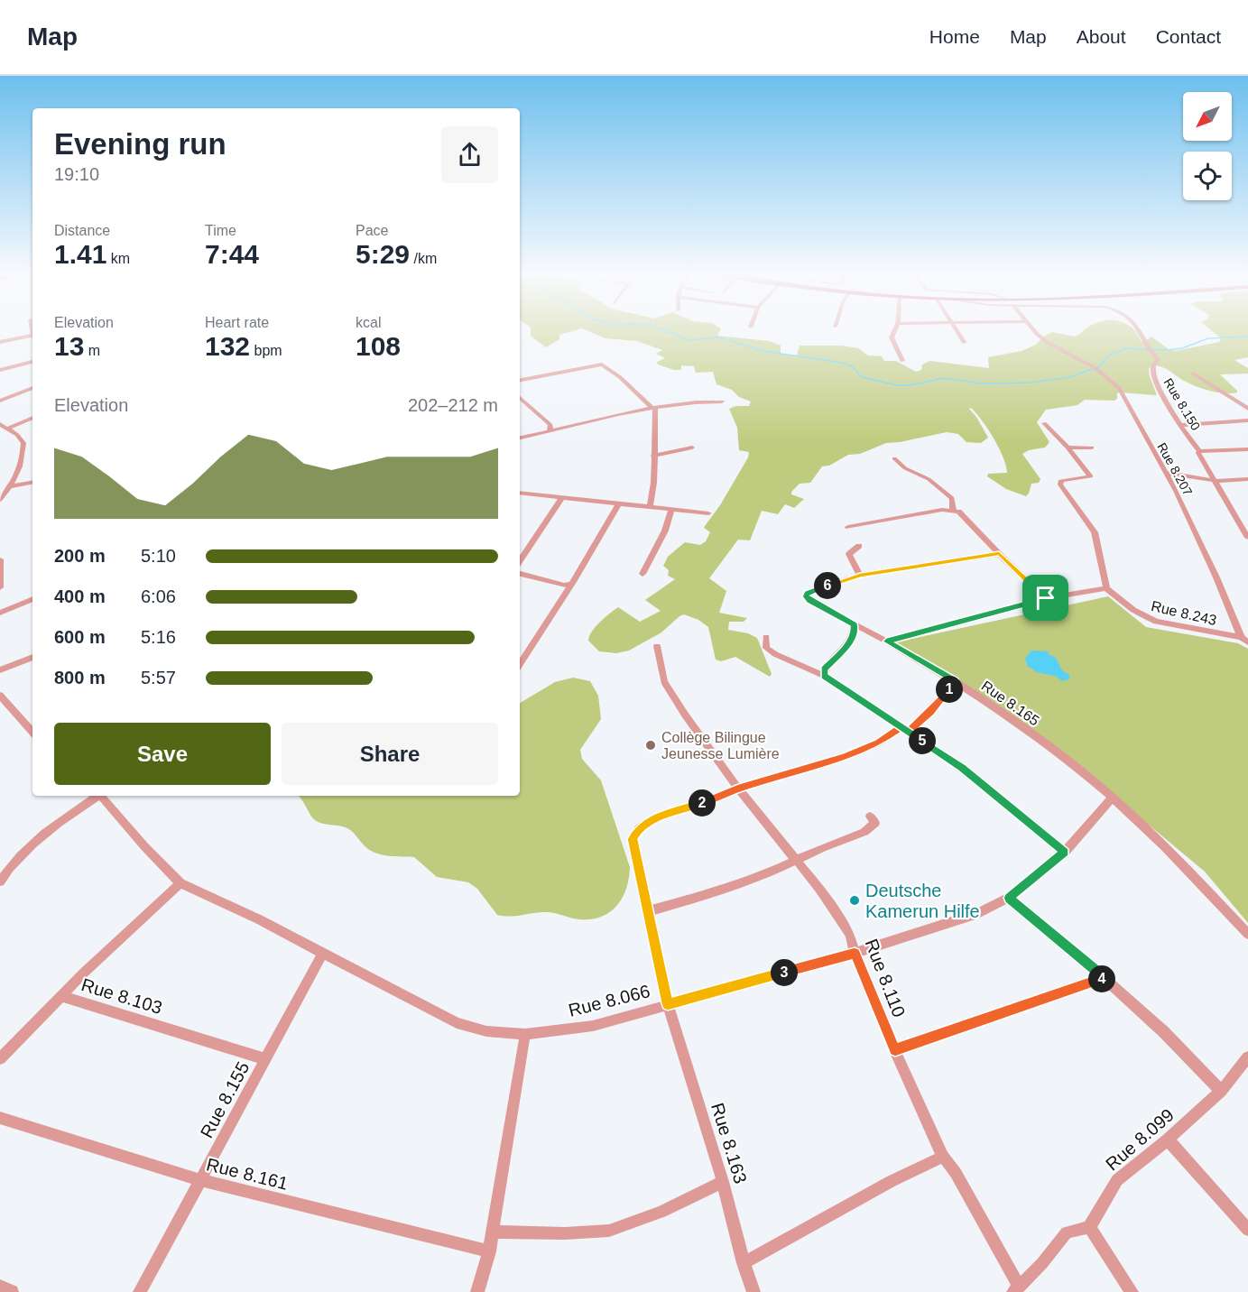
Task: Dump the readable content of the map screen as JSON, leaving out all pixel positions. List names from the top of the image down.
{
  "streets": {
    "street": [
      "Rue 8.150",
      "Rue 8.207",
      "Rue 8.243",
      "Rue 8.165",
      "Rue 8.110",
      "Rue 8.103",
      "Rue 8.066",
      "Rue 8.155",
      "Rue 8.099",
      "Rue 8.163",
      "Rue 8.161"
    ]
  },
  "crossings": [
    ["Rue 8.207", "Rue 8.243"],
    ["Rue 8.165", "Rue 8.066"],
    ["Rue 8.165", "Rue 8.163"],
    ["Rue 8.110", "Rue 8.066"],
    ["Rue 8.110", "Rue 8.163"],
    ["Rue 8.103", "Rue 8.066"],
    ["Rue 8.103", "Rue 8.155"],
    ["Rue 8.066", "Rue 8.155"],
    ["Rue 8.066", "Rue 8.163"],
    ["Rue 8.155", "Rue 8.161"]
  ],
  "places": ["Collège Bilingue Jeunesse Lumière", "Deutsche Kamerun Hilfe"],
  "north": "bottom left",
  "page": {
    "header": "Map",
    "nav": [
      "Home",
      "Map",
      "About",
      "Contact"
    ],
    "heading": ["Evening run", "19:10"],
    "stats": [
      ["Distance", "1.41 km"],
      ["Time", "7:44"],
      ["Pace", "5:29 /km"],
      ["Elevation", "13 m"],
      ["Heart rate", "132 bpm"],
      ["kcal", "108"]
    ],
    "chart": ["Elevation", "202–212 m"],
    "list": [
      {
        "name": "200 m",
        "note": "5:10"
      },
      {
        "name": "400 m",
        "note": "6:06"
      },
      {
        "name": "600 m",
        "note": "5:16"
      },
      {
        "name": "800 m",
        "note": "5:57"
      }
    ],
    "pins": [
      "6",
      "1",
      "5",
      "2",
      "3",
      "4"
    ],
    "buttons": ["Save", "Share"]
  }
}
